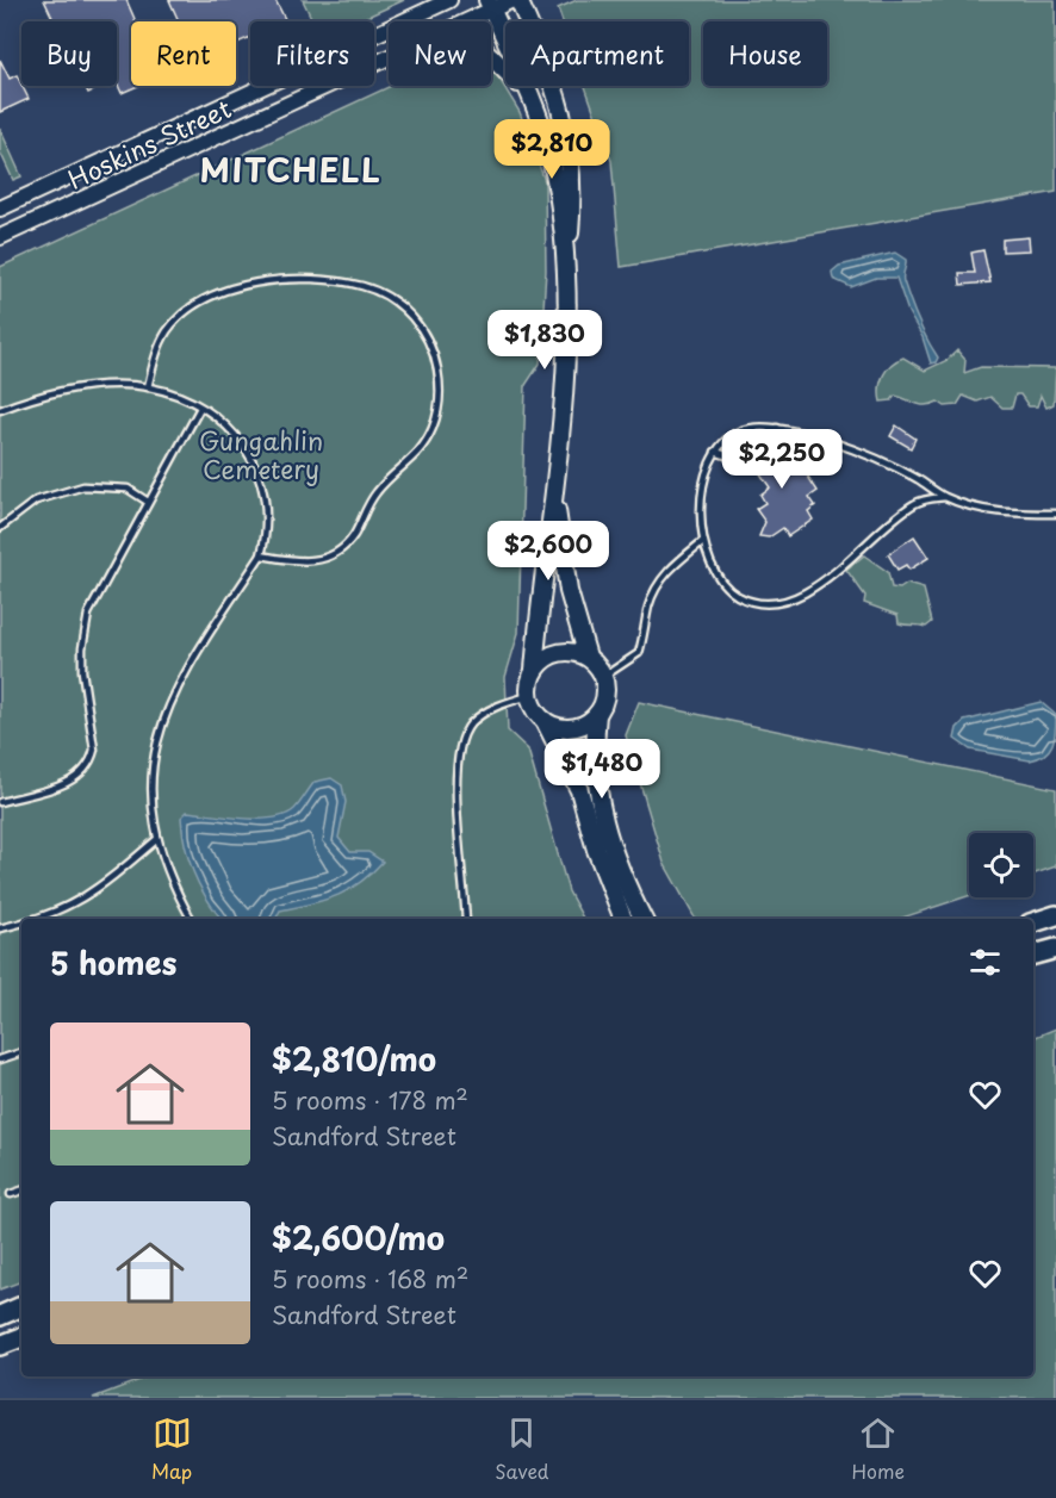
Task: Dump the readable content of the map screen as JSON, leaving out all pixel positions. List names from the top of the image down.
{
  "streets": {
    "street": ["Hoskins Street"]
  },
  "districts": ["MITCHELL"],
  "parks": ["Gungahlin Cemetery"],
  "page": {
    "chip": [
      "Buy",
      "Rent",
      "Filters",
      "New",
      "Apartment",
      "House"
    ],
    "price": [
      "$2,810",
      "$1,830",
      "$2,250",
      "$2,600",
      "$1,480"
    ],
    "heading": "5 homes",
    "list": [
      {
        "name": "$2,810/mo",
        "note": "5 rooms · 178 m² · Sandford Street"
      },
      {
        "name": "$2,600/mo",
        "note": "5 rooms · 168 m² · Sandford Street"
      }
    ],
    "tabs": ["Map", "Saved", "Home"]
  }
}
